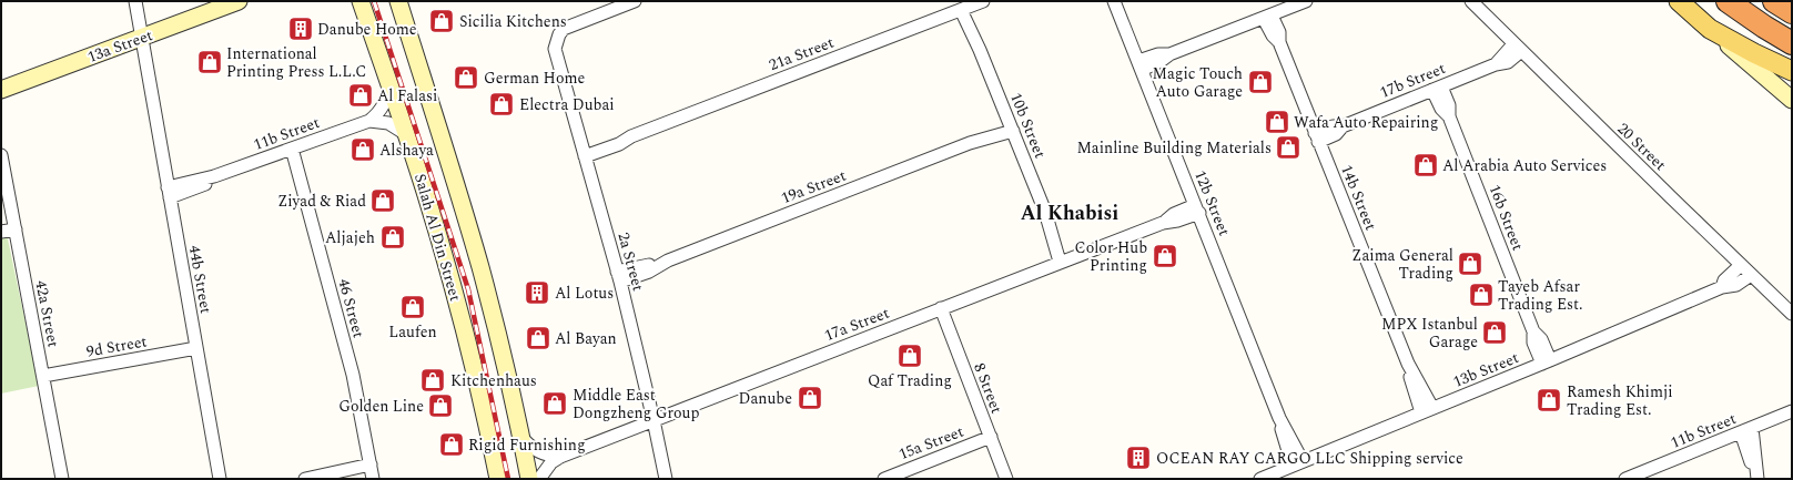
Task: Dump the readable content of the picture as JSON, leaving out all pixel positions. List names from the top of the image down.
{
  "streets": {
    "main road": ["13a Street", "Salah Al Din Street"],
    "street": [
      "21a Street",
      "17b Street",
      "10b Street",
      "11b Street",
      "20 Street",
      "19a Street",
      "14b Street",
      "12b Street",
      "16b Street",
      "2a Street",
      "44b Street",
      "46 Street",
      "42a Street",
      "17a Street",
      "9d Street",
      "13b Street",
      "8 Street",
      "15a Street"
    ]
  },
  "crossings": [
    ["13a Street", "44b Street"],
    ["21a Street", "10b Street"],
    ["21a Street", "2a Street"],
    ["17b Street", "20 Street"],
    ["17b Street", "14b Street"],
    ["17b Street", "16b Street"],
    ["10b Street", "19a Street"],
    ["10b Street", "17a Street"],
    ["11b Street", "Salah Al Din Street"],
    ["11b Street", "44b Street"],
    ["11b Street", "46 Street"],
    ["20 Street", "13b Street"],
    ["19a Street", "2a Street"],
    ["14b Street", "13b Street"],
    ["12b Street", "17a Street"],
    ["12b Street", "13b Street"],
    ["16b Street", "13b Street"],
    ["2a Street", "17a Street"],
    ["44b Street", "9d Street"],
    ["42a Street", "9d Street"],
    ["17a Street", "8 Street"],
    ["8 Street", "15a Street"]
  ],
  "districts": ["Al Khabisi"],
  "places": {
    "shop": [
      "Sicilia Kitchens",
      "International Printing Press L.L.C",
      "German Home",
      "Magic Touch Auto Garage",
      "Al Falasi",
      "Electra Dubai",
      "Wafa Auto Repairing",
      "Mainline Building Materials",
      "Alshaya",
      "Al Arabia Auto Services",
      "Ziyad & Riad",
      "Aljajeh",
      "Color Hub Printing",
      "Zaima General Trading",
      "Tayeb Afsar Trading Est.",
      "Laufen",
      "MPX Istanbul Garage",
      "Al Bayan",
      "Qaf Trading",
      "Kitchenhaus",
      "Danube",
      "Ramesh Khimji Trading Est.",
      "Middle East Dongzheng Group",
      "Golden Line",
      "Rigid Furnishing"
    ],
    "building": ["Danube Home", "Al Lotus", "OCEAN RAY CARGO LLC Shipping service"]
  }
}
